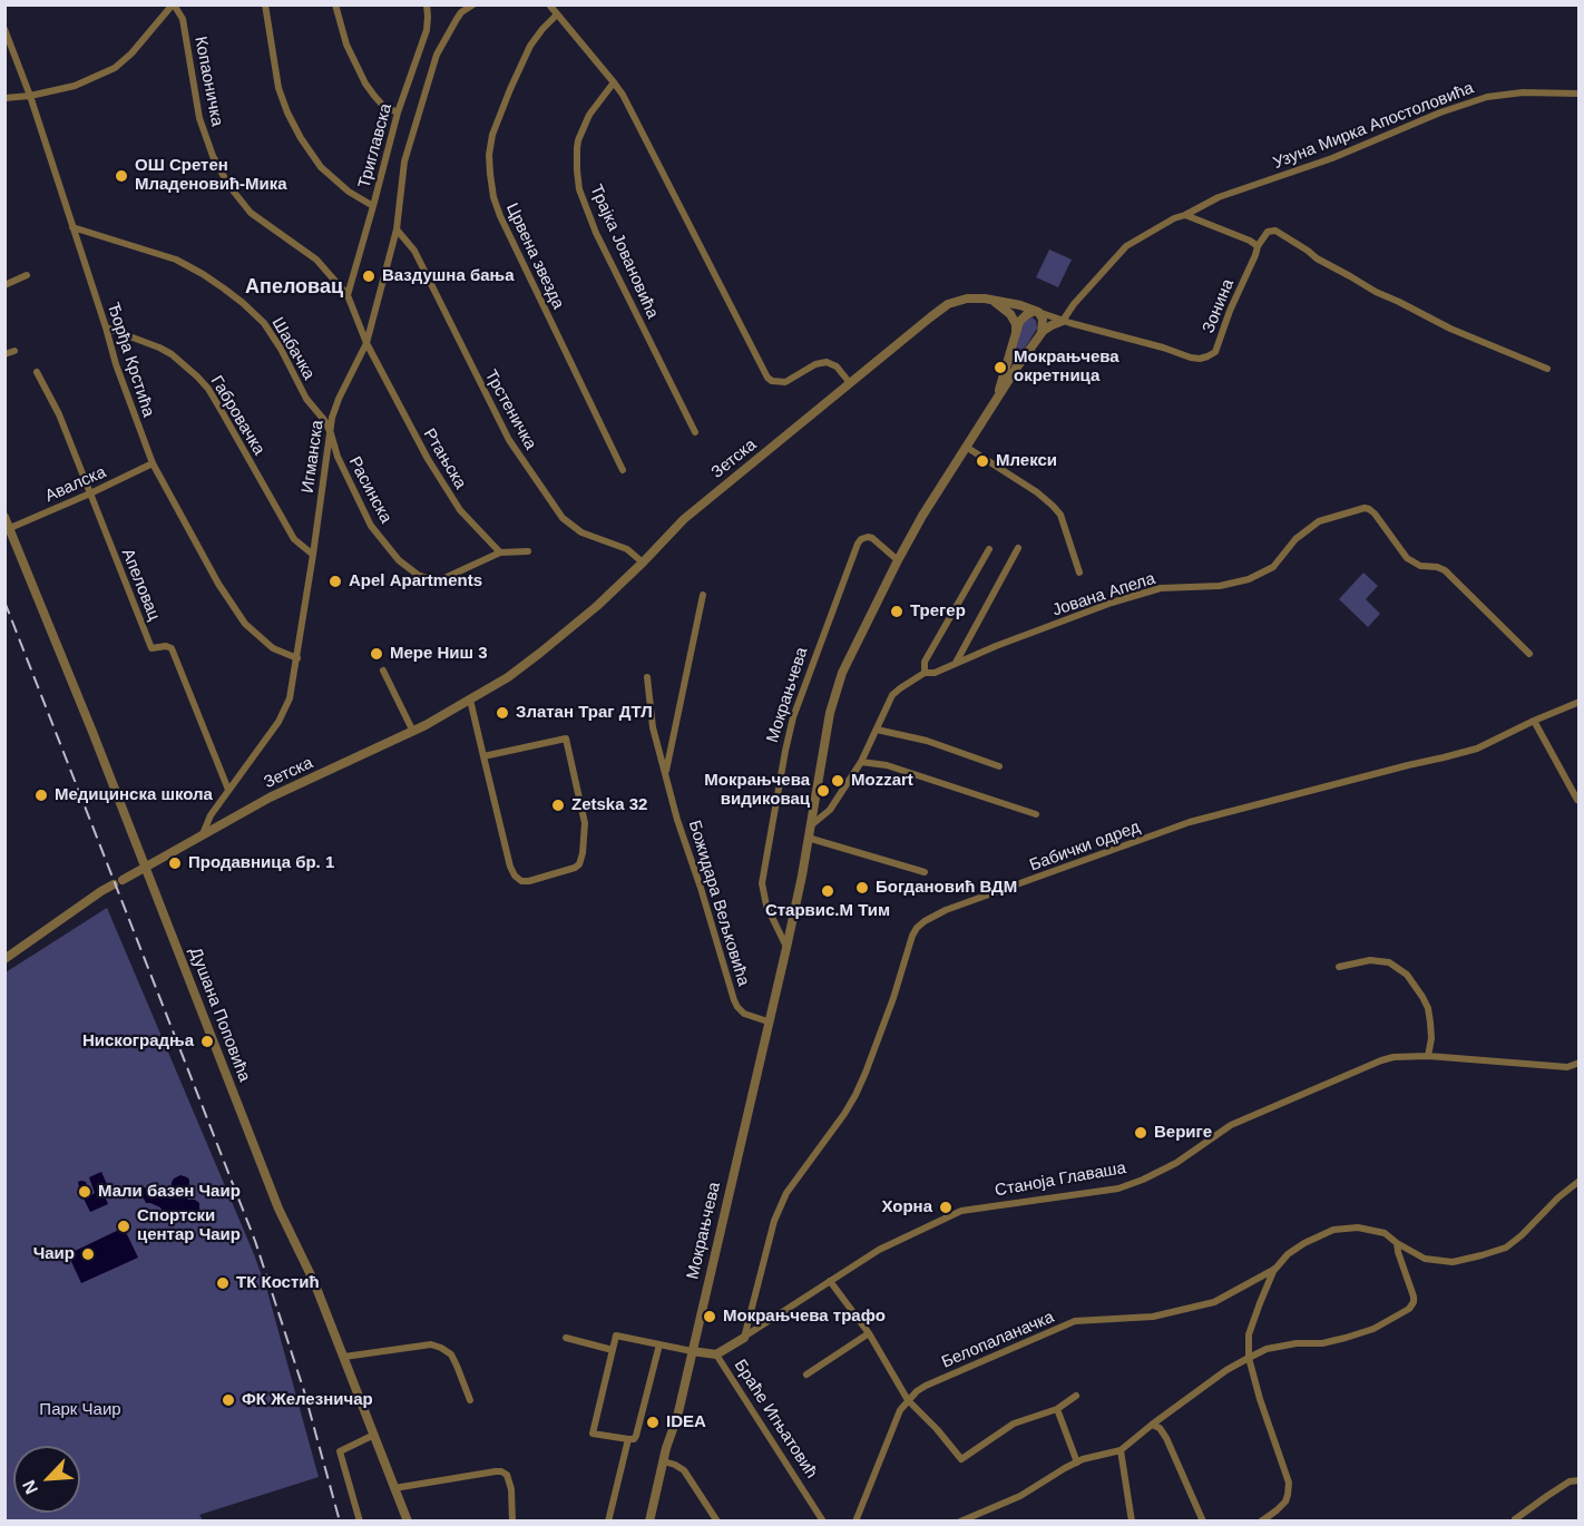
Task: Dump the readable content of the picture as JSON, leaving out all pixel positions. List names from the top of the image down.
{
  "streets": {
    "street": [
      "Копаоничка",
      "Узуна Мирка Апостоловића",
      "Триглавска",
      "Трајка Јовановића",
      "Црвена звезда",
      "Зонина",
      "Шабачка",
      "Ђорђа Крстића",
      "Трстеничка",
      "Габровачка",
      "Игманска",
      "Ртањска",
      "Зетска",
      "Авалска",
      "Расинска",
      "Апеловац",
      "Јована Апела",
      "Мокрањчева",
      "Бабички одред",
      "Божидара Вељковића",
      "Душана Поповића",
      "Станоја Главаша",
      "Белопаланачка",
      "Браће Игњатовић"
    ]
  },
  "crossings": [
    ["Копаоничка", "Триглавска"],
    ["Копаоничка", "Игманска"],
    ["Копаоничка", "Ртањска"],
    ["Зонина", "Зетска"],
    ["Зонина", "Мокрањчева"],
    ["Шабачка", "Ђорђа Крстића"],
    ["Шабачка", "Игманска"],
    ["Шабачка", "Расинска"],
    ["Ђорђа Крстића", "Габровачка"],
    ["Ђорђа Крстића", "Игманска"],
    ["Ђорђа Крстића", "Авалска"],
    ["Трстеничка", "Игманска"],
    ["Трстеничка", "Зетска"],
    ["Габровачка", "Игманска"],
    ["Игманска", "Ртањска"],
    ["Игманска", "Зетска"],
    ["Игманска", "Расинска"],
    ["Игманска", "Апеловац"],
    ["Ртањска", "Расинска"],
    ["Зетска", "Мокрањчева"],
    ["Зетска", "Душана Поповића"],
    ["Авалска", "Апеловац"],
    ["Авалска", "Душана Поповића"],
    ["Јована Апела", "Мокрањчева"],
    ["Мокрањчева", "Божидара Вељковића"],
    ["Мокрањчева", "Браће Игњатовић"],
    ["Бабички одред", "Станоја Главаша"],
    ["Станоја Главаша", "Браће Игњатовић"]
  ],
  "districts": ["Апеловац"],
  "parks": ["Парк Чаир"],
  "places": [
    "ОШ Сретен Младеновић-Мика",
    "Ваздушна бања",
    "Мокрањчева окретница",
    "Млекси",
    "Apel Apartments",
    "Трегер",
    "Мере Ниш 3",
    "Златан Траг ДТЛ",
    "Mozzart",
    "Мокрањчева видиковац",
    "Медицинска школа",
    "Zetska 32",
    "Продавница бр. 1",
    "Богдановић ВДМ",
    "Старвис.М Тим",
    "Нискоградња",
    "Вериге",
    "Мали базен Чаир",
    "Хорна",
    "Спортски центар Чаир",
    "Чаир",
    "ТК Костић",
    "Мокрањчева трафо",
    "ФК Железничар",
    "IDEA"
  ],
  "north": "bottom left"
}
